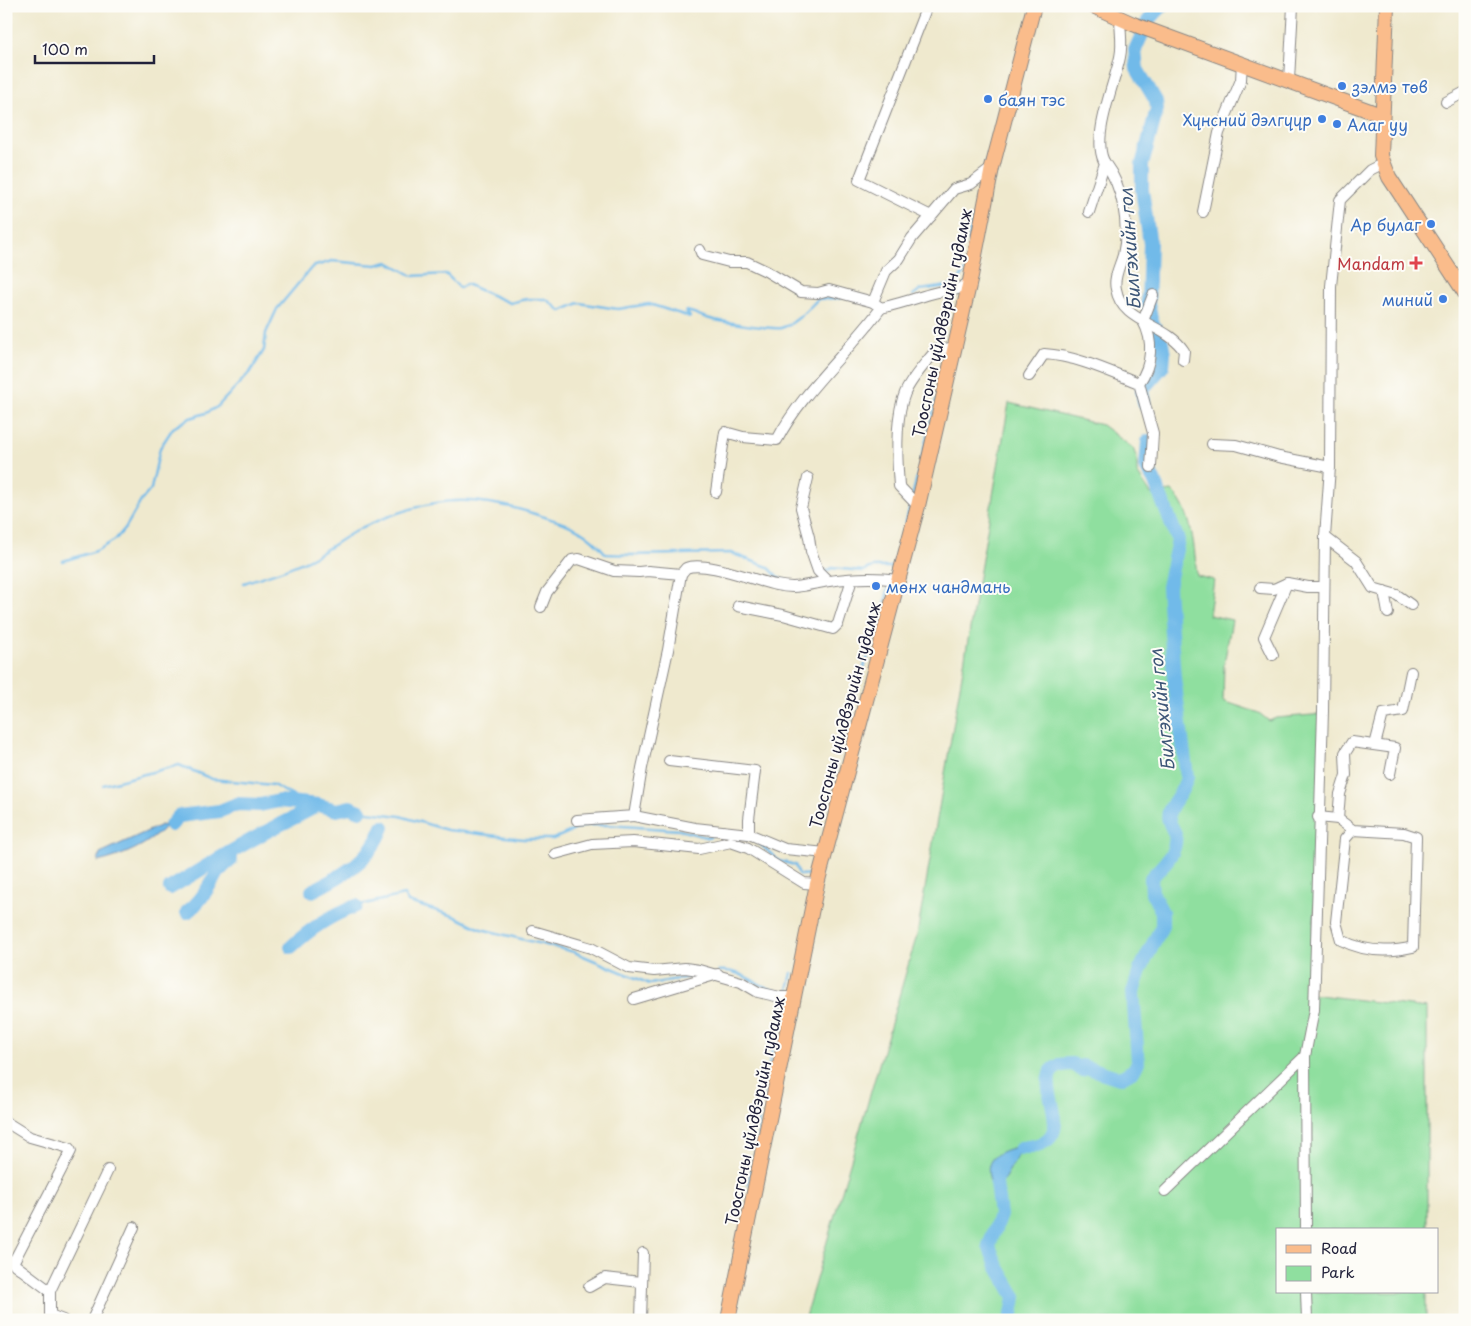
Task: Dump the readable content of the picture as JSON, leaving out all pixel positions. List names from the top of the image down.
{
  "streets": {
    "main road": ["Тоосгоны үйлдвэрийн гудамж"]
  },
  "water": ["Билгэхийн гол"],
  "places": {
    "other": [
      "зэлмэ төв",
      "баян тэс",
      "Хүнсний дэлгүүр",
      "Алаг уу",
      "Ар булаг",
      "миний",
      "мөнх чандмань"
    ],
    "health": ["Mandam"]
  },
  "legend": ["Road", "Park"],
  "scale_bar": "100 m"
}
